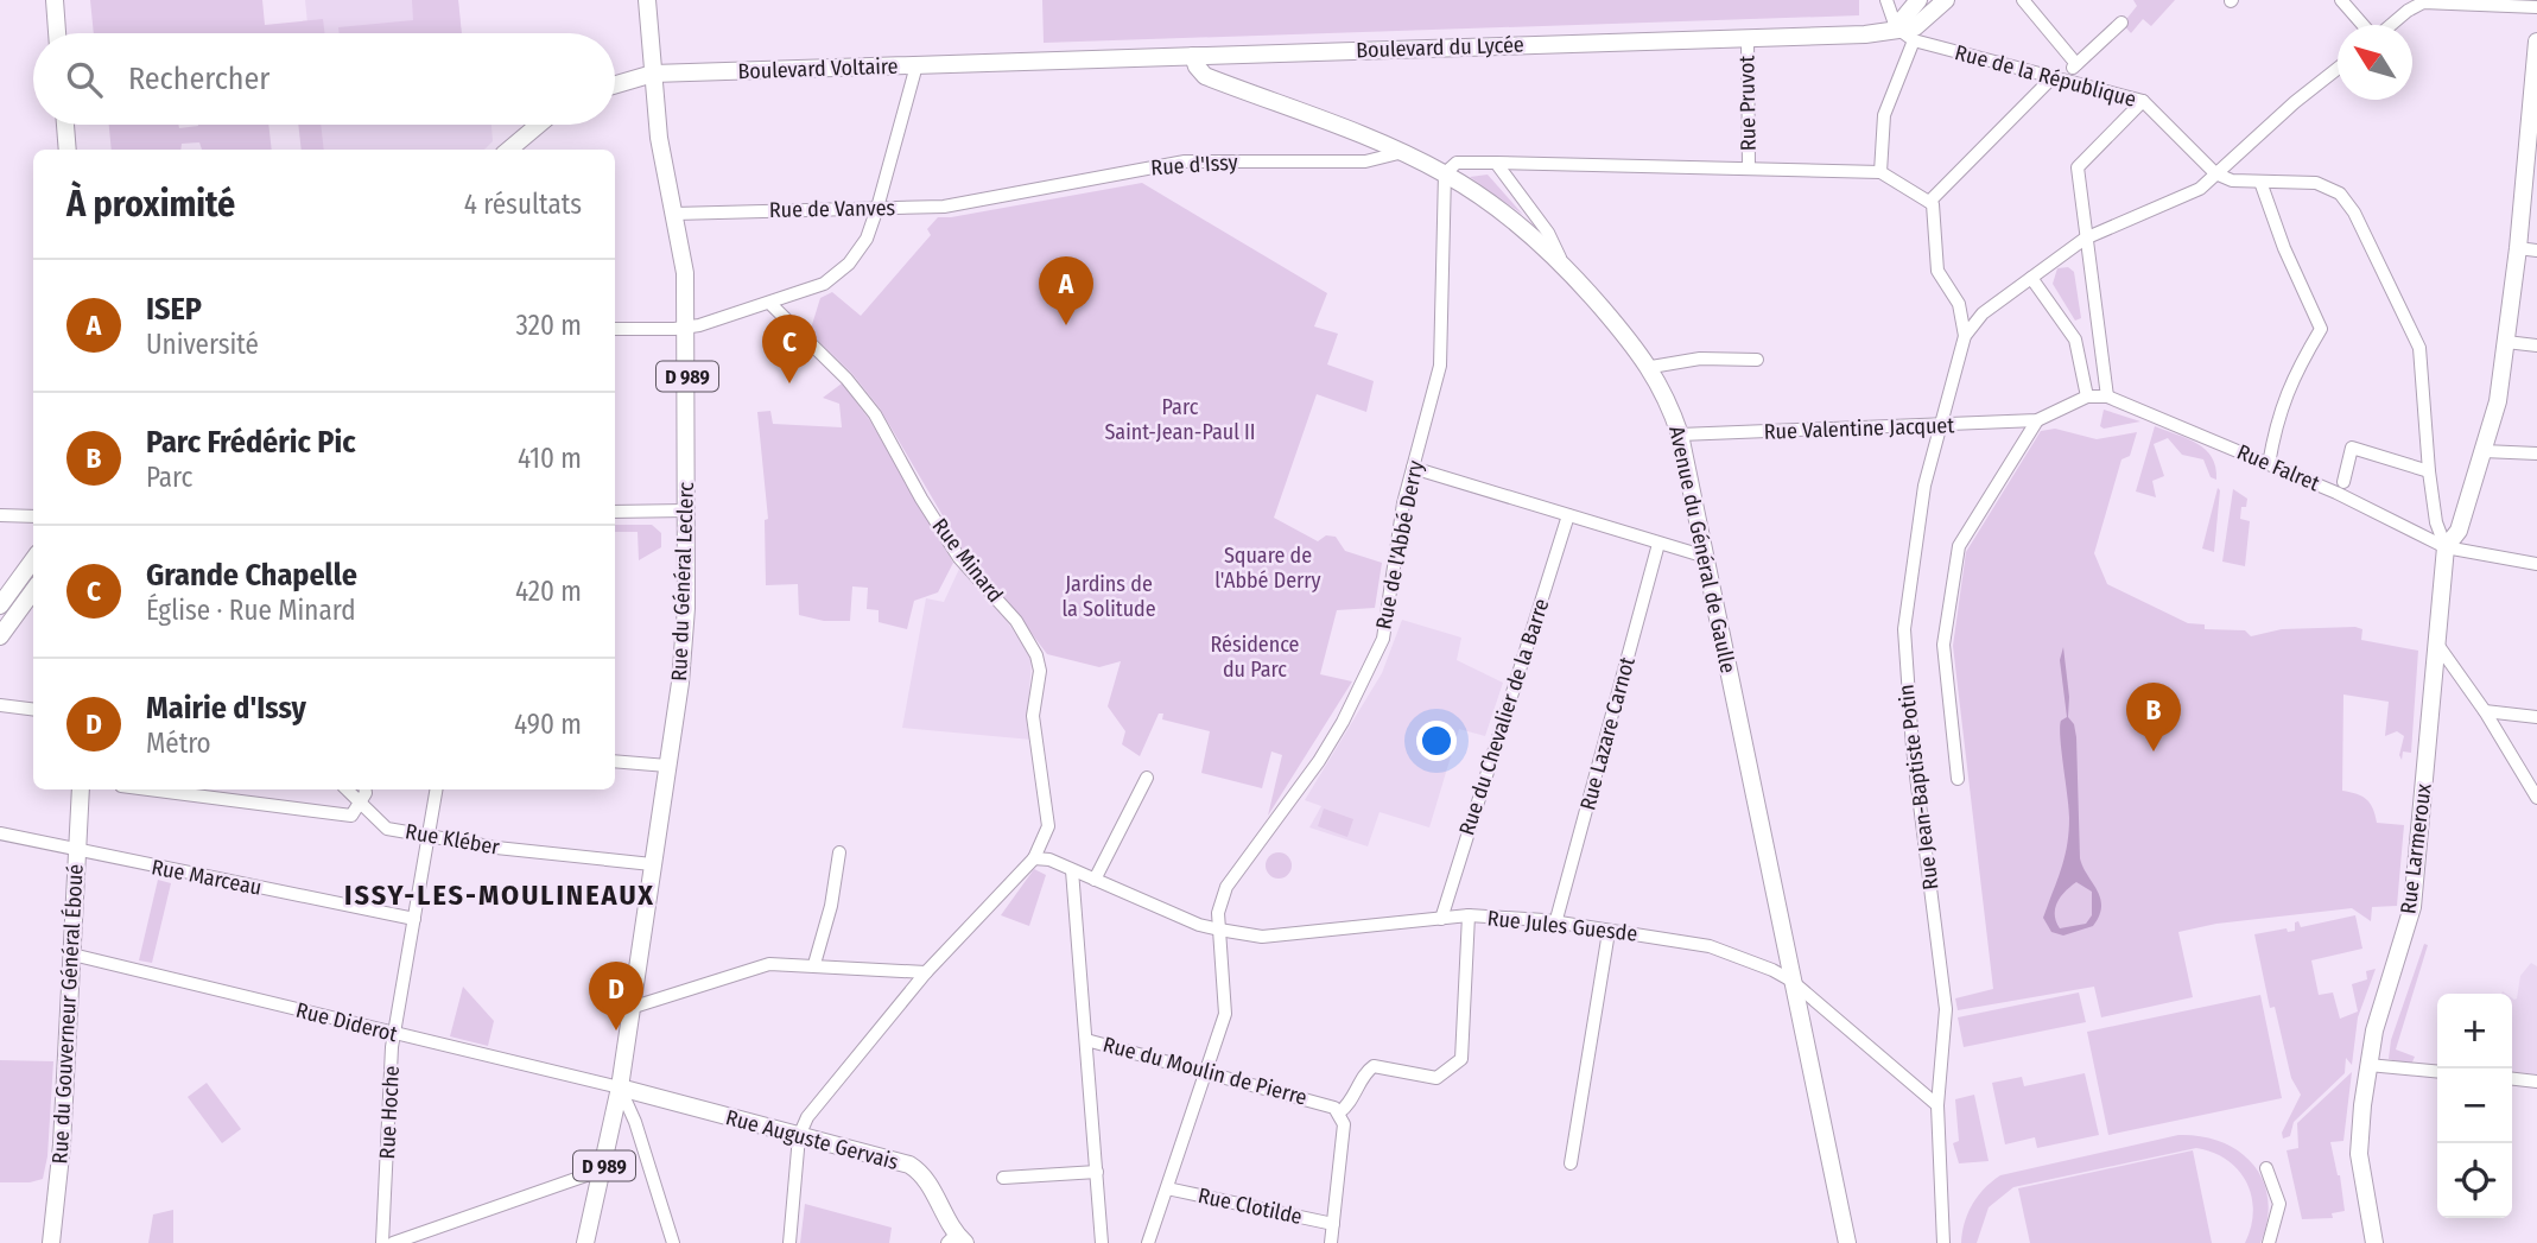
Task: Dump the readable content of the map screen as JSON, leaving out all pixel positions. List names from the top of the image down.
{
  "streets": {
    "main road": [
      "Boulevard du Lycée",
      "Boulevard Voltaire",
      "D 989",
      "Avenue du Général de Gaulle",
      "Rue du Général Leclerc",
      "Rue Larmeroux",
      "Rue du Gouverneur Général Éboué",
      "Rue Auguste Gervais"
    ],
    "street": [
      "Rue de la République",
      "Rue Pruvot",
      "Rue d'Issy",
      "Rue de Vanves",
      "Rue Valentine Jacquet",
      "Rue Falret",
      "Rue de l'Abbé Derry",
      "Rue Minard",
      "Rue du Chevalier de la Barre",
      "Rue Lazare Carnot",
      "Rue Jean-Baptiste Potin",
      "Rue Kléber",
      "Rue Marceau",
      "Rue Jules Guesde",
      "Rue Diderot",
      "Rue du Moulin de Pierre",
      "Rue Hoche",
      "Rue Clotilde"
    ]
  },
  "crossings": [
    ["Boulevard du Lycée", "Boulevard Voltaire"],
    ["Boulevard du Lycée", "Rue de la République"],
    ["Boulevard du Lycée", "Rue Pruvot"],
    ["Boulevard du Lycée", "Avenue du Général de Gaulle"],
    ["Boulevard Voltaire", "D 989"],
    ["Boulevard Voltaire", "Rue du Général Leclerc"],
    ["Rue d'Issy", "Rue de Vanves"],
    ["Rue d'Issy", "Avenue du Général de Gaulle"],
    ["Rue de Vanves", "Rue du Général Leclerc"],
    ["D 989", "Rue du Général Leclerc"],
    ["D 989", "Rue Diderot"],
    ["D 989", "Rue Auguste Gervais"],
    ["Rue Valentine Jacquet", "Avenue du Général de Gaulle"],
    ["Rue Valentine Jacquet", "Rue Jean-Baptiste Potin"],
    ["Rue Falret", "Rue Larmeroux"],
    ["Rue de l'Abbé Derry", "Avenue du Général de Gaulle"],
    ["Rue de l'Abbé Derry", "Rue Jules Guesde"],
    ["Rue de l'Abbé Derry", "Rue du Moulin de Pierre"],
    ["Rue de l'Abbé Derry", "Rue Clotilde"],
    ["Avenue du Général de Gaulle", "Rue Jules Guesde"],
    ["Rue Minard", "Rue Jules Guesde"],
    ["Rue du Général Leclerc", "Rue Kléber"],
    ["Rue du Général Leclerc", "Rue Diderot"],
    ["Rue du Général Leclerc", "Rue Auguste Gervais"],
    ["Rue du Chevalier de la Barre", "Rue Jules Guesde"],
    ["Rue Lazare Carnot", "Rue Jules Guesde"],
    ["Rue Jean-Baptiste Potin", "Rue Jules Guesde"],
    ["Rue Kléber", "Rue Hoche"],
    ["Rue Marceau", "Rue du Gouverneur Général Éboué"],
    ["Rue Marceau", "Rue Hoche"],
    ["Rue du Gouverneur Général Éboué", "Rue Diderot"],
    ["Rue Diderot", "Rue Hoche"],
    ["Rue Diderot", "Rue Auguste Gervais"]
  ],
  "districts": ["ISSY-LES-MOULINEAUX"],
  "parks": [
    "Parc Saint-Jean-Paul II",
    "Square de l'Abbé Derry",
    "Jardins de la Solitude",
    "Résidence du Parc"
  ],
  "north": "top left",
  "page": {
    "search": "Rechercher",
    "heading": ["À proximité", "4 résultats"],
    "pins": [
      "A",
      "C",
      "B",
      "D"
    ],
    "list": [
      {
        "mark": "A",
        "name": "ISEP",
        "note": "Université",
        "value": "320 m"
      },
      {
        "mark": "B",
        "name": "Parc Frédéric Pic",
        "note": "Parc",
        "value": "410 m"
      },
      {
        "mark": "C",
        "name": "Grande Chapelle",
        "note": "Église · Rue Minard",
        "value": "420 m"
      },
      {
        "mark": "D",
        "name": "Mairie d'Issy",
        "note": "Métro",
        "value": "490 m"
      }
    ],
    "map_buttons": ["+", "−"]
  }
}
